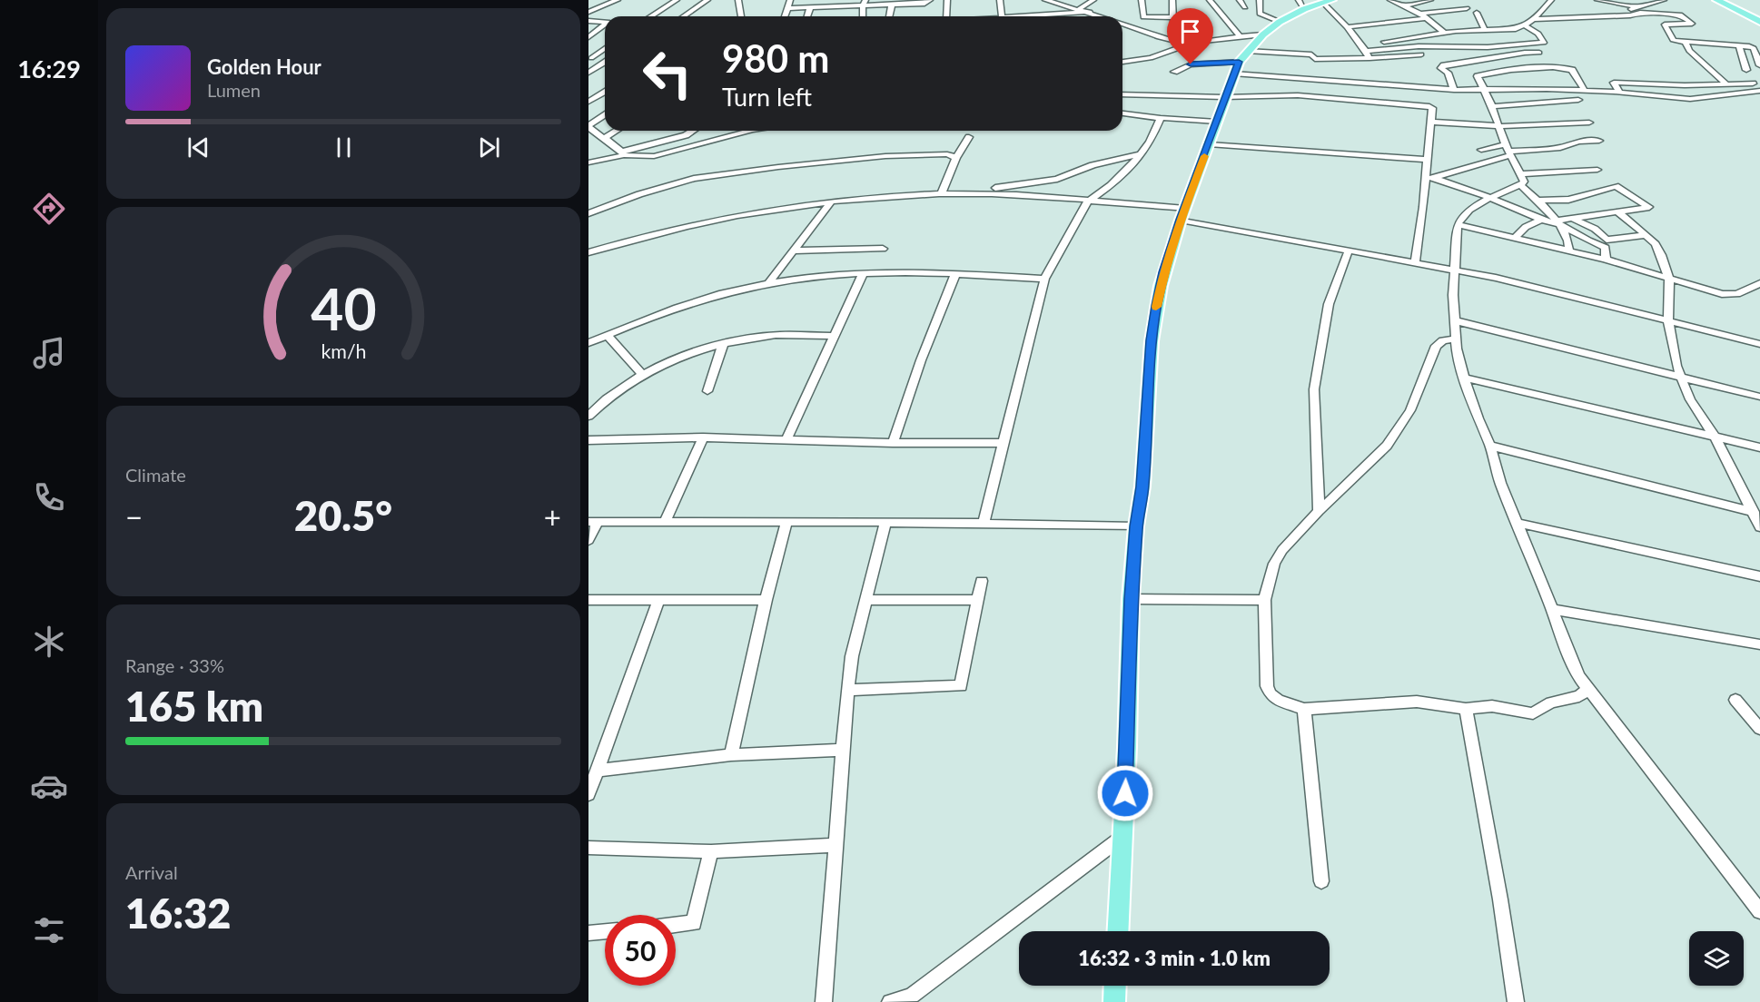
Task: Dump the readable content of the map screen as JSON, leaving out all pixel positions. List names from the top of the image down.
{
  "page": {
    "tabs": "16:29",
    "turn": ["980 m", "Turn left"],
    "song": ["Golden Hour", "Lumen"],
    "tile": [
      "Climate",
      ["Range · 33%", "165 km"],
      ["Arrival", "16:32"]
    ],
    "heat": ["−", "20.5°", "+"],
    "limit": "50",
    "trip": "16:32 · 3 min · 1.0 km",
    "gauge": ["40", "km/h"]
  }
}
